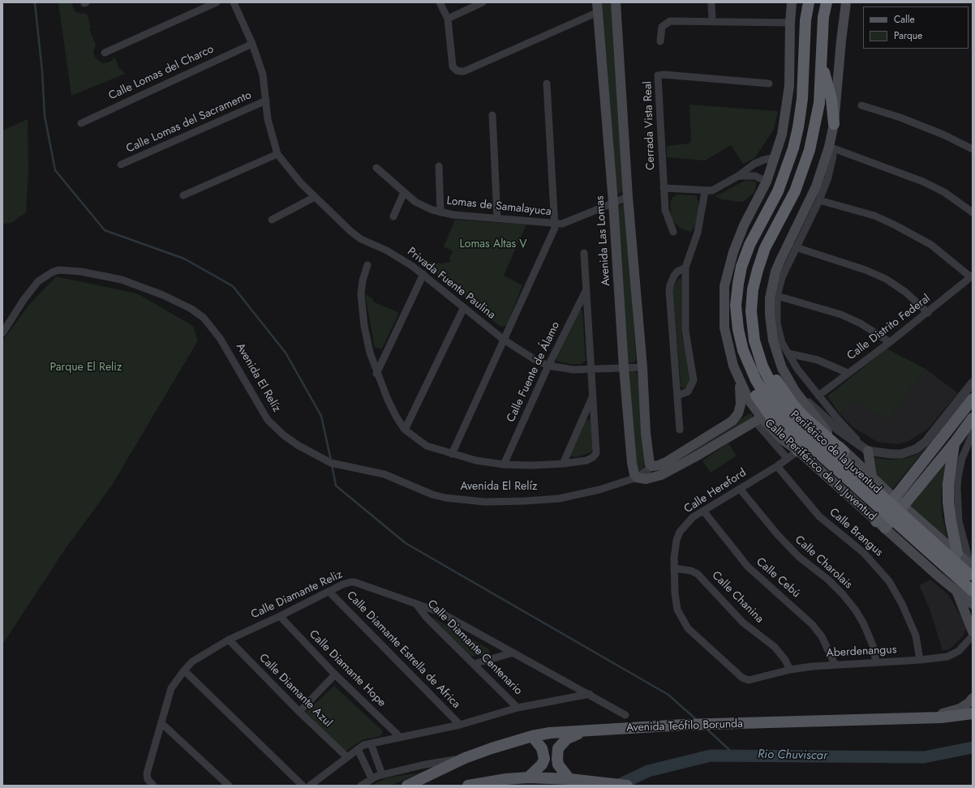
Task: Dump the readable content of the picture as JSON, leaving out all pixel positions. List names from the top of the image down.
{
  "streets": {
    "highway": ["Periférico de la Juventud"],
    "main road": [
      "Avenida Las Lomas",
      "Avenida El Relíz",
      "Calle Periférico de la Juventud",
      "Avenida Teófilo Borunda"
    ],
    "street": [
      "Calle Lomas del Charco",
      "Calle Lomas del Sacramento",
      "Cerrada Vista Real",
      "Lomas de Samalayuca",
      "Privada Fuente Paulina",
      "Calle Distrito Federal",
      "Calle Fuente de Álamo",
      "Calle Hereford",
      "Calle Brangus",
      "Calle Charolais",
      "Calle Cebú",
      "Calle Diamante Reliz",
      "Calle Chanina",
      "Calle Diamante Centenario",
      "Calle Diamante Estrella de Africa",
      "Aberdenangus",
      "Calle Diamante Hope",
      "Calle Diamante Azul"
    ]
  },
  "crossings": [
    ["Calle Lomas del Charco", "Privada Fuente Paulina"],
    ["Calle Lomas del Sacramento", "Privada Fuente Paulina"],
    ["Lomas de Samalayuca", "Avenida Las Lomas"],
    ["Avenida Las Lomas", "Privada Fuente Paulina"],
    ["Avenida Las Lomas", "Avenida El Relíz"],
    ["Privada Fuente Paulina", "Calle Fuente de Álamo"],
    ["Avenida El Relíz", "Calle Periférico de la Juventud"],
    ["Calle Periférico de la Juventud", "Calle Hereford"],
    ["Calle Hereford", "Calle Brangus"],
    ["Calle Hereford", "Calle Charolais"],
    ["Calle Hereford", "Calle Cebú"],
    ["Calle Hereford", "Calle Chanina"],
    ["Calle Hereford", "Aberdenangus"],
    ["Calle Brangus", "Aberdenangus"],
    ["Calle Charolais", "Aberdenangus"],
    ["Calle Cebú", "Aberdenangus"],
    ["Calle Diamante Reliz", "Calle Diamante Centenario"],
    ["Calle Diamante Reliz", "Calle Diamante Estrella de Africa"],
    ["Calle Diamante Reliz", "Calle Diamante Hope"],
    ["Calle Diamante Reliz", "Calle Diamante Azul"],
    ["Calle Chanina", "Aberdenangus"]
  ],
  "water": ["Rio Chuviscar"],
  "parks": ["Lomas Altas V", "Parque El Reliz"],
  "legend": ["Calle", "Parque"]
}
